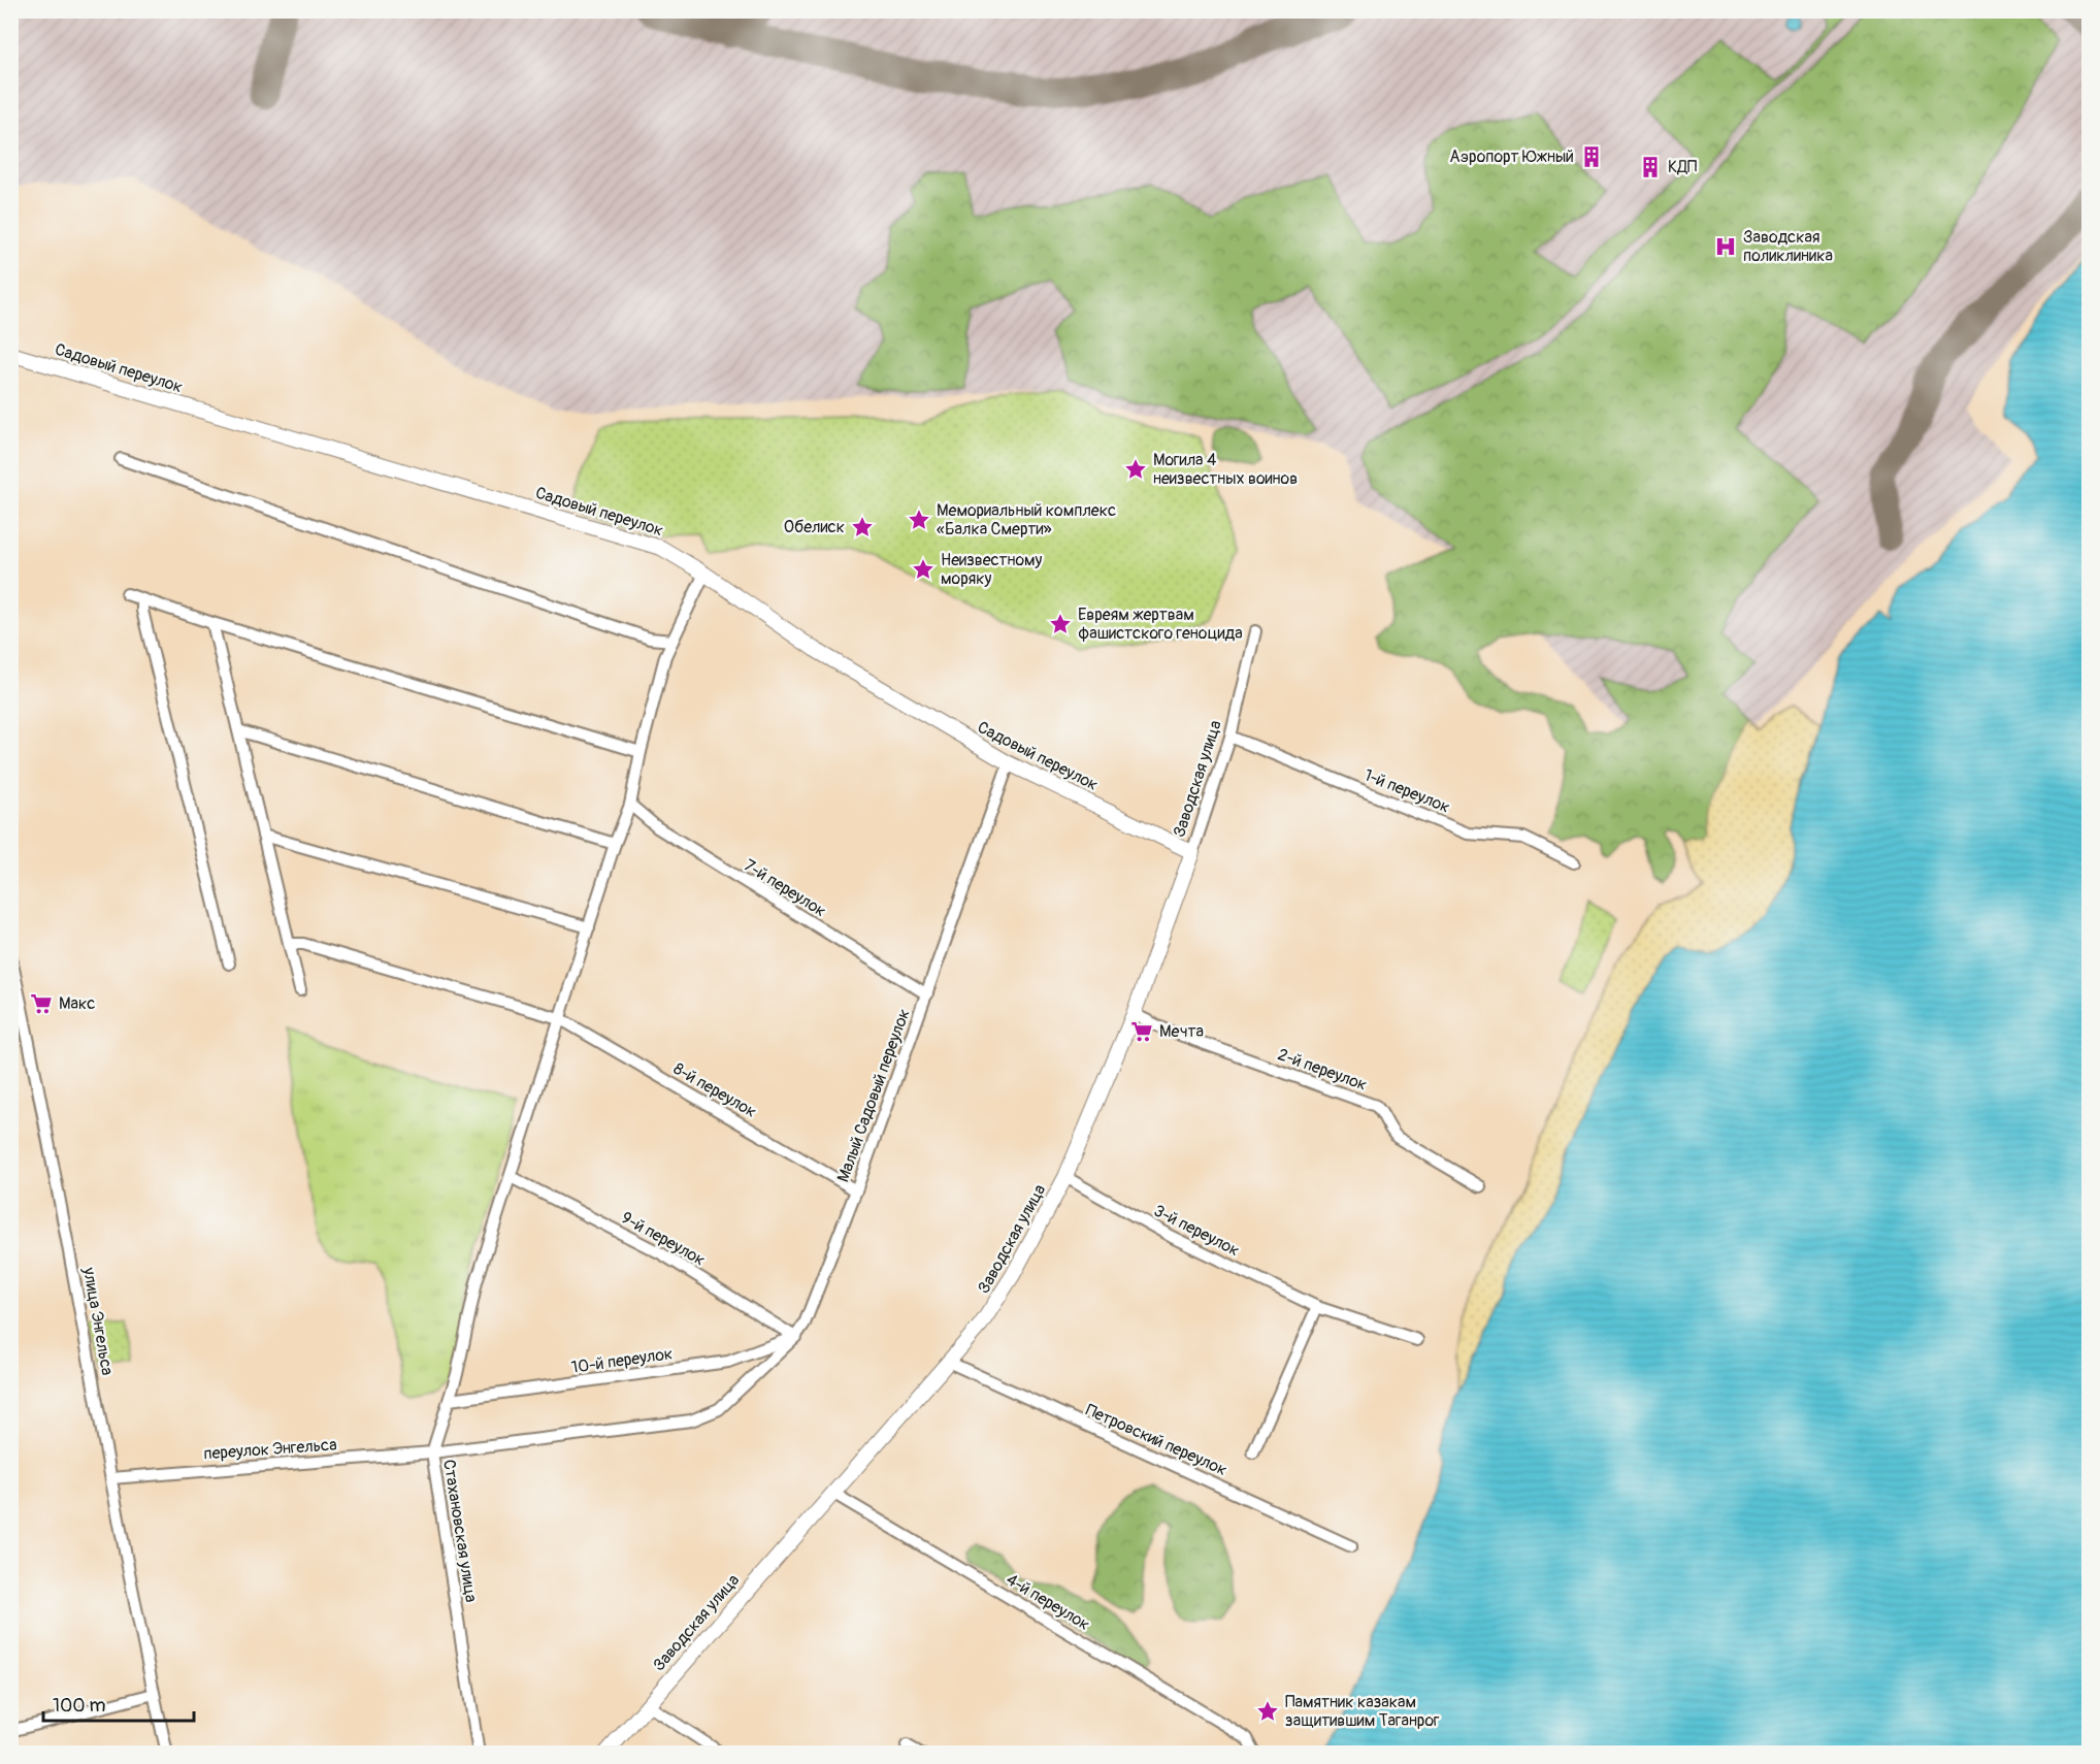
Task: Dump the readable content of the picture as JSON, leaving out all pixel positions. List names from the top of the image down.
{
  "streets": {
    "street": [
      "Садовый переулок",
      "Заводская улица",
      "1-й переулок",
      "7-й переулок",
      "2-й переулок",
      "8-й переулок",
      "Малый Садовый переулок",
      "3-й переулок",
      "9-й переулок",
      "улица Энгельса",
      "10-й переулок",
      "Петровский переулок",
      "переулок Энгельса",
      "Стахановская улица",
      "4-й переулок"
    ]
  },
  "crossings": [
    ["Садовый переулок", "Заводская улица"],
    ["Садовый переулок", "Малый Садовый переулок"],
    ["Заводская улица", "1-й переулок"],
    ["Заводская улица", "2-й переулок"],
    ["Заводская улица", "3-й переулок"],
    ["Заводская улица", "Петровский переулок"],
    ["Заводская улица", "4-й переулок"],
    ["7-й переулок", "Малый Садовый переулок"],
    ["8-й переулок", "Малый Садовый переулок"],
    ["Малый Садовый переулок", "9-й переулок"],
    ["Малый Садовый переулок", "10-й переулок"],
    ["Малый Садовый переулок", "Стахановская улица"],
    ["9-й переулок", "10-й переулок"],
    ["улица Энгельса", "переулок Энгельса"],
    ["переулок Энгельса", "Стахановская улица"]
  ],
  "places": {
    "building": ["Аэропорт Южный", "КДП"],
    "hospital": ["Заводская поликлиника"],
    "place": [
      "Могила 4 неизвестных воинов",
      "Мемориальный комплекс «Балка Смерти»",
      "Обелиск",
      "Неизвестному моряку",
      "Евреям жертвам фашистского геноцида",
      "Памятник казакам защитившим Таганрог"
    ],
    "supermarket": ["Макс", "Мечта"]
  },
  "scale_bar": "100 m"
}
